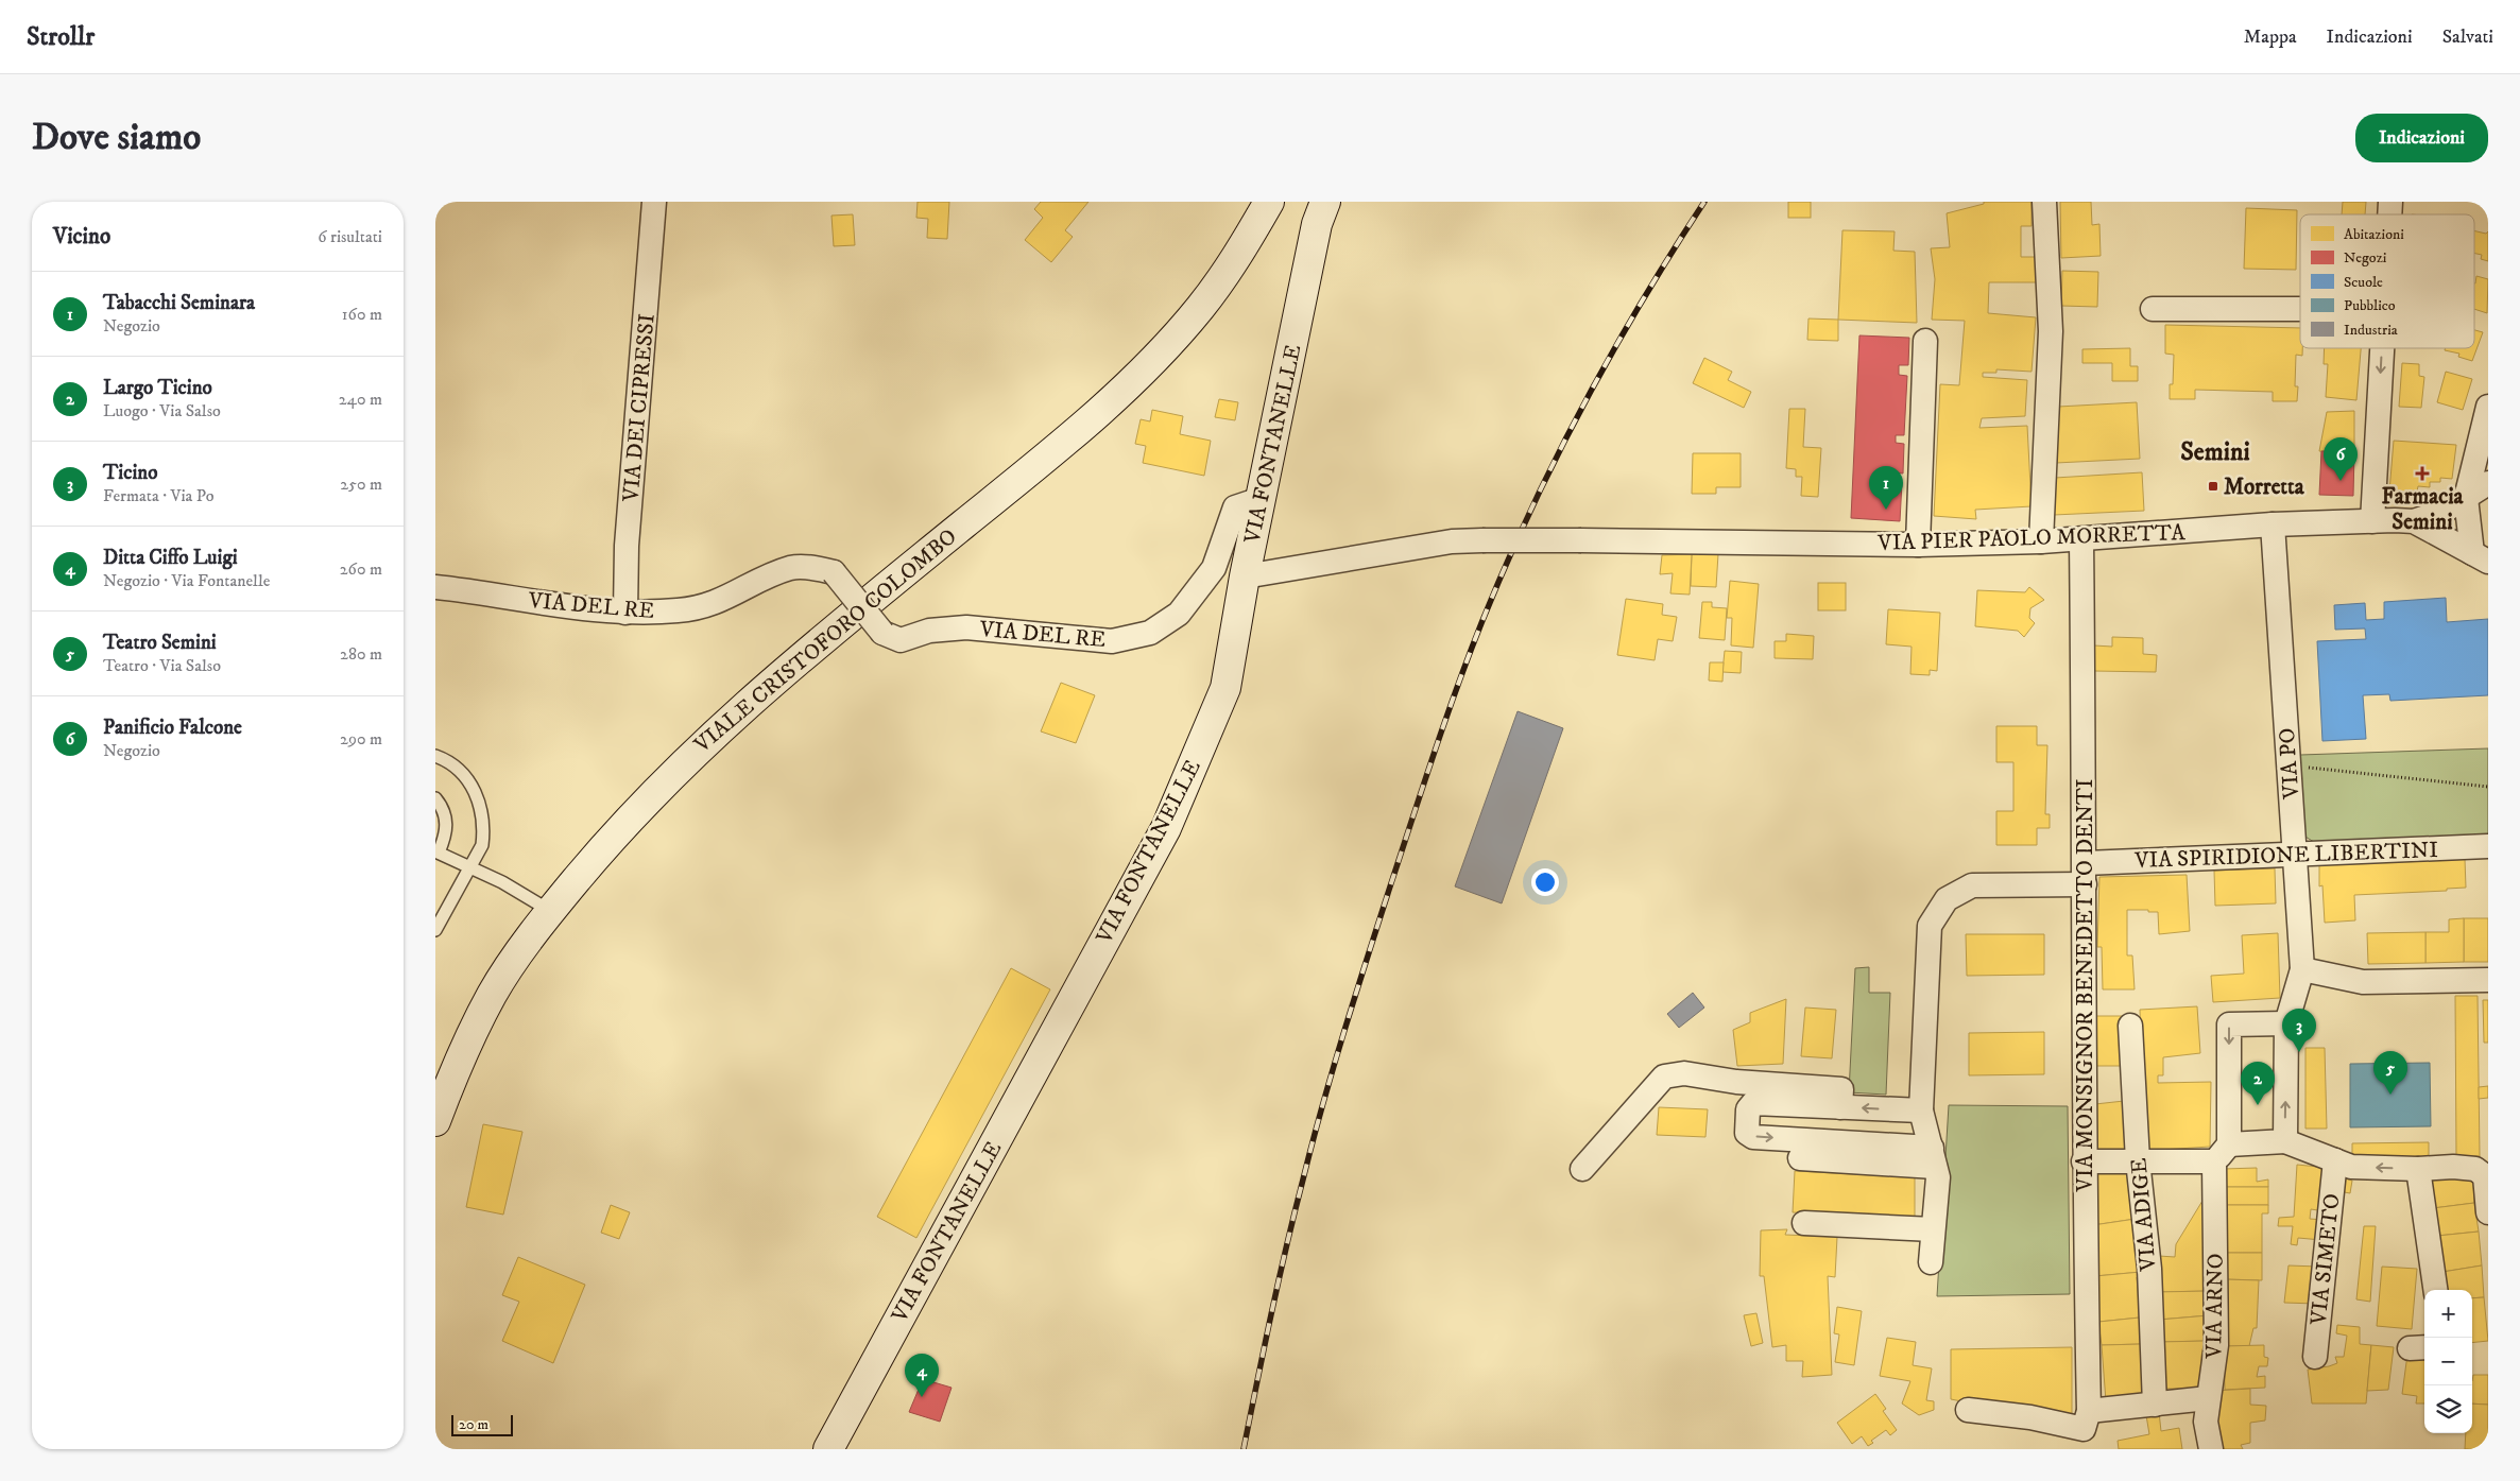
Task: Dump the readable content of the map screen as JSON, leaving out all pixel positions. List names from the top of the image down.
{
  "streets": {
    "street": [
      "VIA DEI CIPRESSI",
      "VIA FONTANELLE",
      "VIA PIER PAOLO MORRETTA",
      "VIA DEL RE",
      "VIALE CRISTOFORO COLOMBO",
      "VIA PO",
      "VIA SPIRIDIONE LIBERTINI",
      "VIA MONSIGNOR BENEDETTO DENTI",
      "VIA ADIGE",
      "VIA SIMETO",
      "VIA ARNO"
    ]
  },
  "crossings": [
    ["VIA DEI CIPRESSI", "VIA DEL RE"],
    ["VIA FONTANELLE", "VIA PIER PAOLO MORRETTA"],
    ["VIA FONTANELLE", "VIA DEL RE"],
    ["VIA PIER PAOLO MORRETTA", "VIA PO"],
    ["VIA PIER PAOLO MORRETTA", "VIA MONSIGNOR BENEDETTO DENTI"],
    ["VIA PO", "VIA SPIRIDIONE LIBERTINI"],
    ["VIA PO", "VIA ARNO"],
    ["VIA SPIRIDIONE LIBERTINI", "VIA MONSIGNOR BENEDETTO DENTI"]
  ],
  "districts": ["Semini"],
  "places": {
    "health": ["Farmacia Semini"],
    "transit": ["Morretta"]
  },
  "legend": [
    "Abitazioni",
    "Negozi",
    "Scuole",
    "Pubblico",
    "Industria"
  ],
  "scale_bar": "20 m",
  "page": {
    "header": "Strollr",
    "nav": ["Mappa", "Indicazioni", "Salvati"],
    "buttons": "Indicazioni",
    "title": "Dove siamo",
    "heading": ["Vicino", "6 risultati"],
    "list": [
      {
        "mark": "1",
        "name": "Tabacchi Seminara",
        "note": "Negozio",
        "value": "160 m"
      },
      {
        "mark": "2",
        "name": "Largo Ticino",
        "note": "Luogo · Via Salso",
        "value": "240 m"
      },
      {
        "mark": "3",
        "name": "Ticino",
        "note": "Fermata · Via Po",
        "value": "250 m"
      },
      {
        "mark": "4",
        "name": "Ditta Ciffo Luigi",
        "note": "Negozio · Via Fontanelle",
        "value": "260 m"
      },
      {
        "mark": "5",
        "name": "Teatro Semini",
        "note": "Teatro · Via Salso",
        "value": "280 m"
      },
      {
        "mark": "6",
        "name": "Panificio Falcone",
        "note": "Negozio",
        "value": "290 m"
      }
    ],
    "pins": [
      "6",
      "1",
      "3",
      "5",
      "2",
      "4"
    ],
    "map_buttons": ["+", "−"],
    "scale": "20 m"
  }
}
